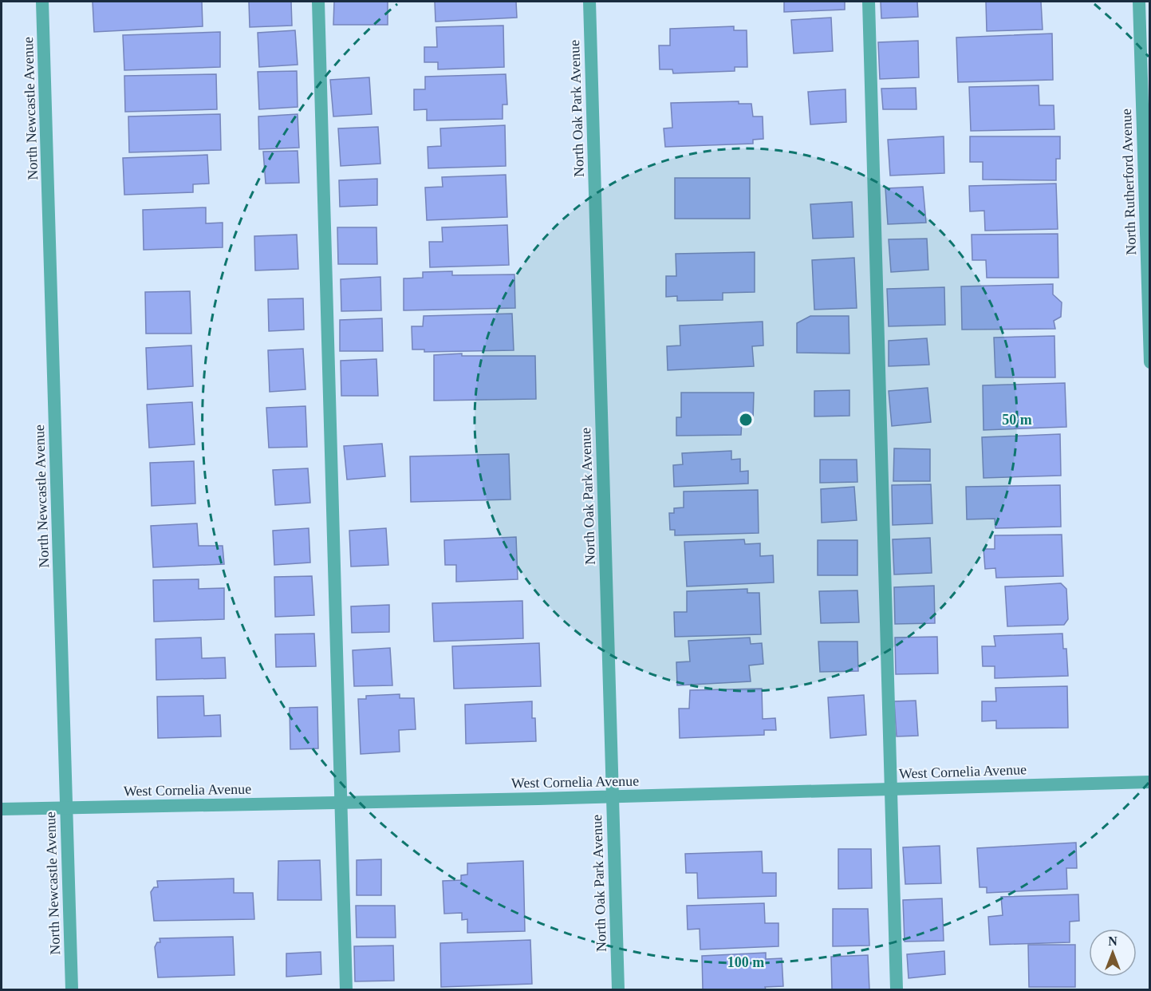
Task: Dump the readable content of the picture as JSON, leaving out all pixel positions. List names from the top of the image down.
{
  "streets": {
    "street": [
      "North Newcastle Avenue",
      "North Oak Park Avenue",
      "North Rutherford Avenue",
      "West Cornelia Avenue"
    ]
  },
  "crossings": [
    ["North Newcastle Avenue", "West Cornelia Avenue"],
    ["North Oak Park Avenue", "West Cornelia Avenue"]
  ],
  "north": "top",
  "rings": ["50 m", "100 m"]
}
